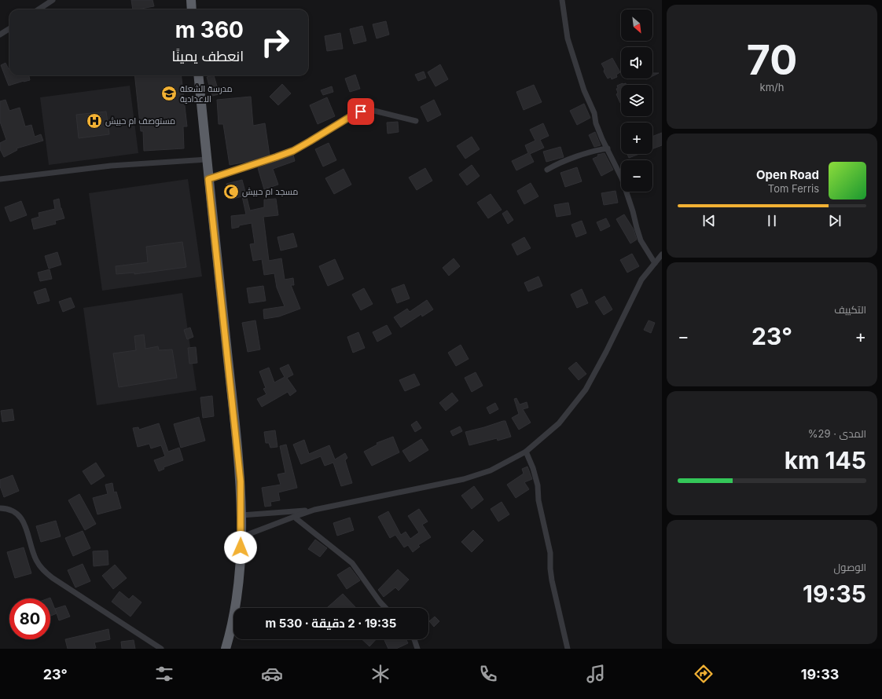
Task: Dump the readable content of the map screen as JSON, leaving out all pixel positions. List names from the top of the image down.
{
  "places": {
    "school or university": ["مدرسة الشعلة الاعدادية"],
    "hospital": ["مستوصف ام حبيش"],
    "mosque": ["مسجد ام حبيش"]
  },
  "north": "bottom right",
  "page": {
    "tile": [
      ["70", "km/h"],
      "التكييف",
      ["المدى · 29%", "145 km"],
      ["الوصول", "19:35"]
    ],
    "map_buttons": ["+", "−"],
    "turn": ["360 m", "انعطف يمينًا"],
    "song": ["Open Road", "Tom Ferris"],
    "heat": ["−", "23°", "+"],
    "limit": "80",
    "trip": "19:35 · 2 دقيقة · 530 m",
    "tabs": ["19:33", "23°"]
  }
}
